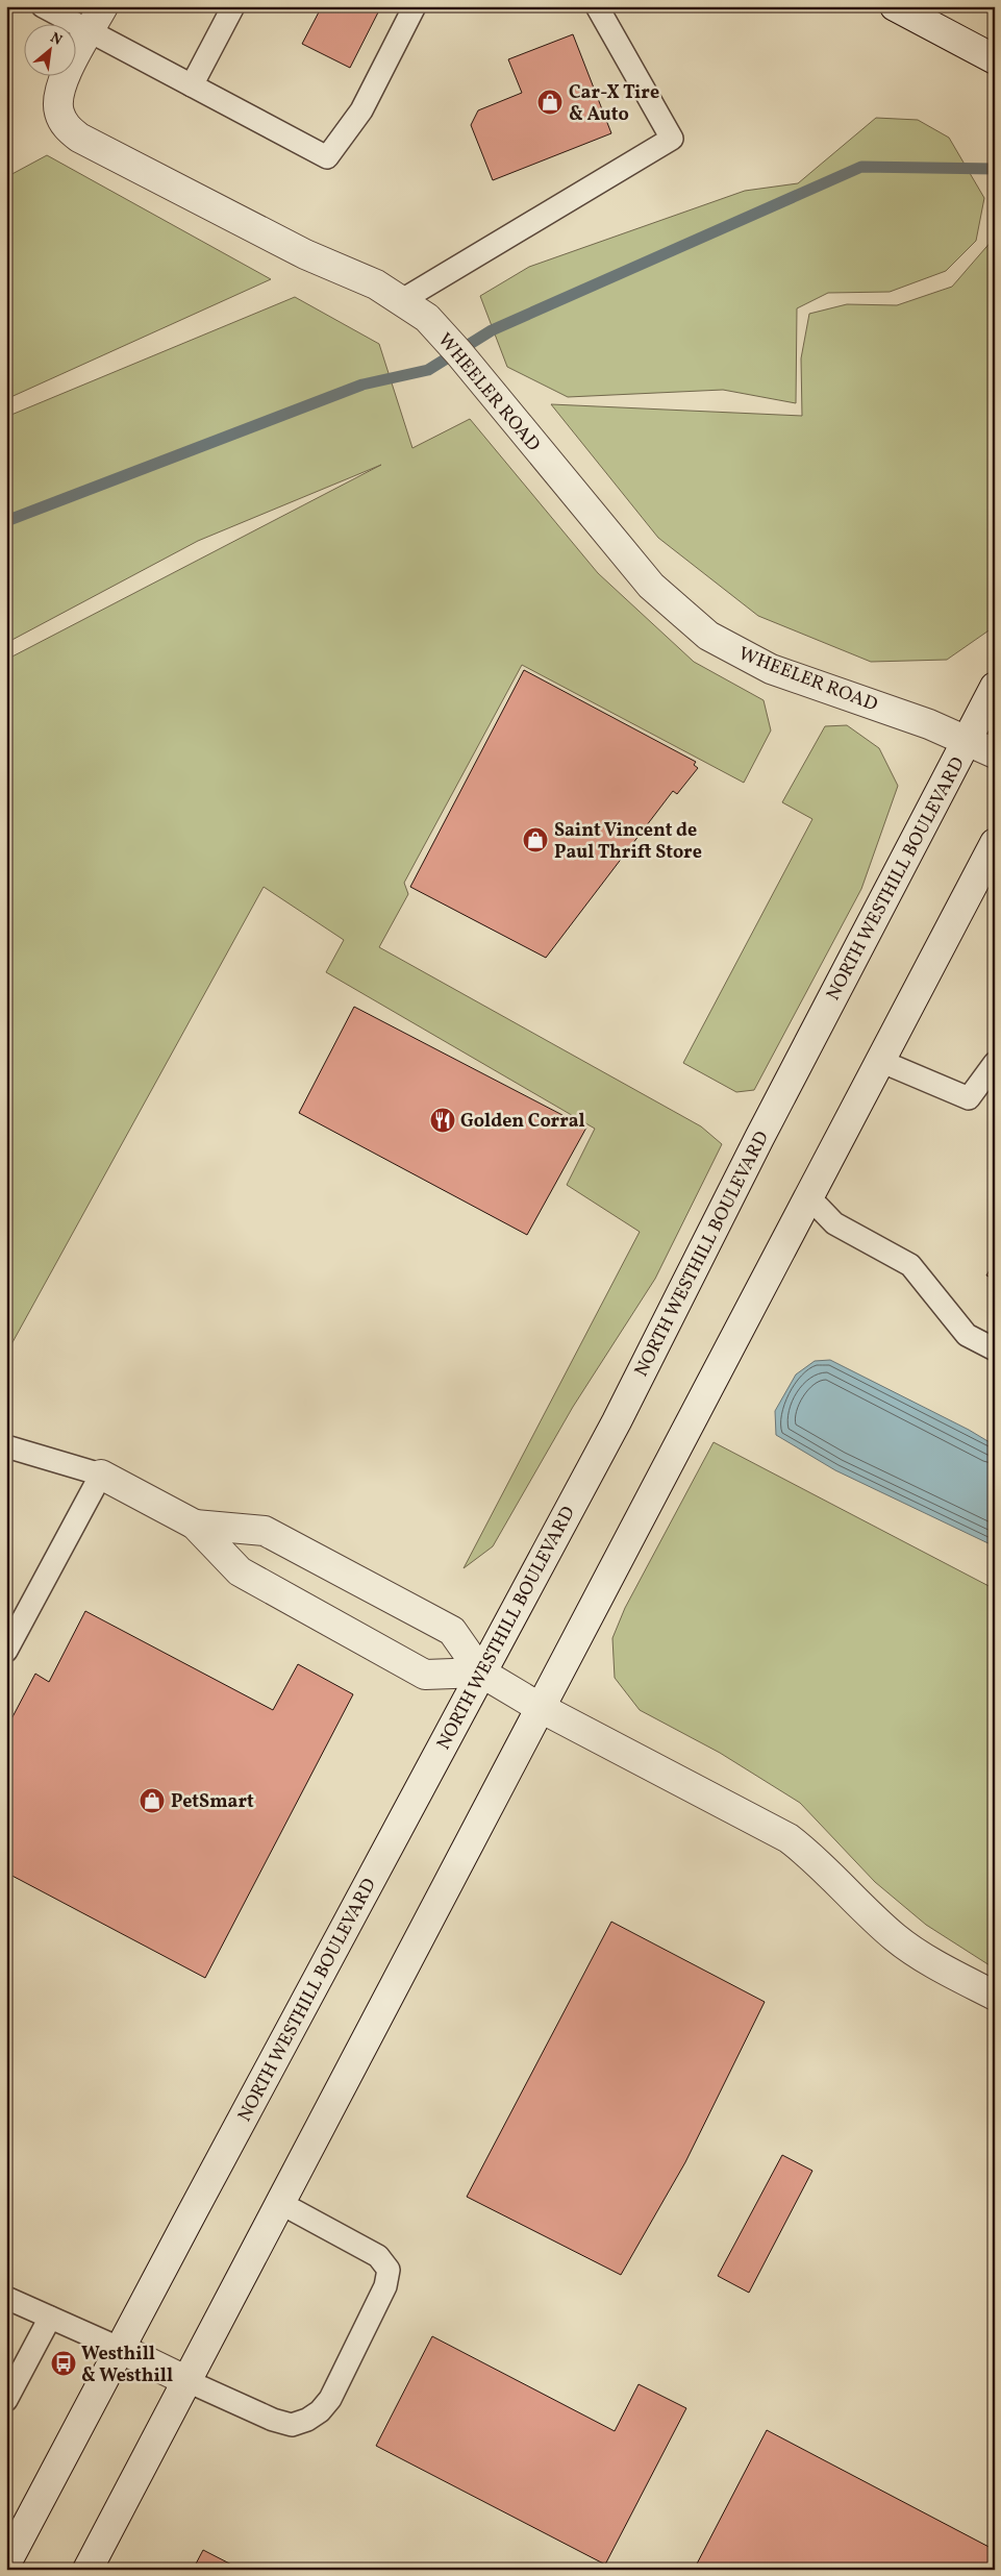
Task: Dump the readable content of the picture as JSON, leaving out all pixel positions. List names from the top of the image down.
{
  "streets": {
    "street": ["WHEELER ROAD", "NORTH WESTHILL BOULEVARD"]
  },
  "crossings": [
    ["WHEELER ROAD", "NORTH WESTHILL BOULEVARD"]
  ],
  "places": {
    "shop": ["Car-X Tire & Auto", "Saint Vincent de Paul Thrift Store", "PetSmart"],
    "restaurant": ["Golden Corral"],
    "bus stop": ["Westhill & Westhill"]
  },
  "north": "top right"
}
